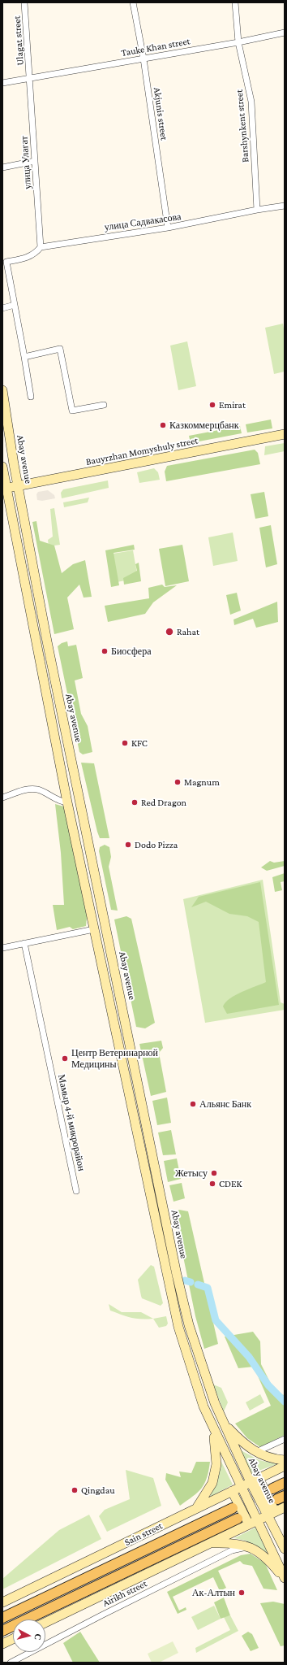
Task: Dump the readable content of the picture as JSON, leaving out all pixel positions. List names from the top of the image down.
{
  "streets": {
    "main road": ["Bauyrzhan Momyshuly street", "Abay avenue", "Sain street"],
    "street": [
      "Ulagat street",
      "Tauke Khan street",
      "Akjunis street",
      "Barshynkent street",
      "улица Улагат",
      "улица Садвакасова",
      "Мамыр 4-й микрорайон",
      "Airikh street"
    ]
  },
  "crossings": [
    ["Ulagat street", "Tauke Khan street"],
    ["Ulagat street", "улица Улагат"],
    ["Tauke Khan street", "Akjunis street"],
    ["Tauke Khan street", "Barshynkent street"],
    ["Tauke Khan street", "улица Улагат"],
    ["Akjunis street", "улица Садвакасова"],
    ["Barshynkent street", "улица Садвакасова"],
    ["улица Улагат", "улица Садвакасова"],
    ["Bauyrzhan Momyshuly street", "Abay avenue"],
    ["Abay avenue", "Sain street"]
  ],
  "places": [
    "Emirat",
    "Казкоммерцбанк",
    "Rahat",
    "Биосфера",
    "KFC",
    "Magnum",
    "Red Dragon",
    "Dodo Pizza",
    "Центр Ветеринарной Медицины",
    "Альянс Банк",
    "Жетысу",
    "CDEK",
    "Qingdau",
    "Ак-Алтын"
  ],
  "north": "right"
}
